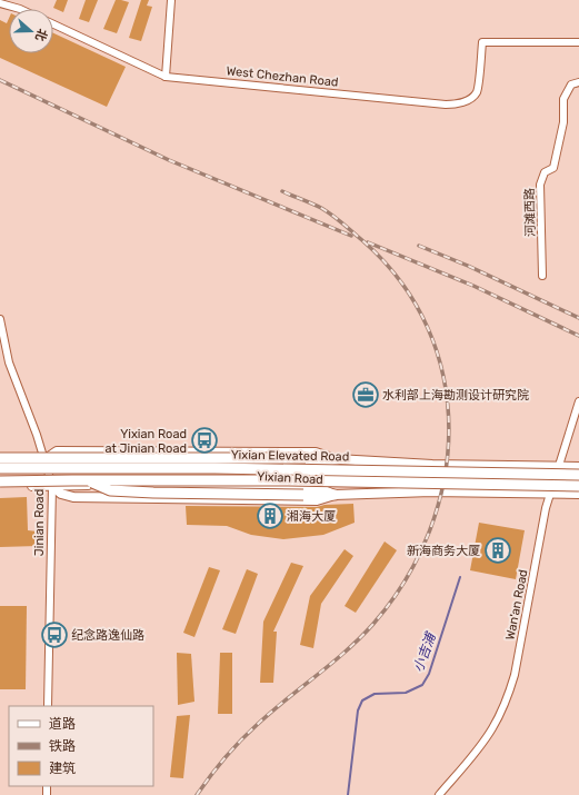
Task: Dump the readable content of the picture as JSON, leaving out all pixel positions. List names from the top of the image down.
{
  "streets": {
    "highway": ["Yixian Elevated Road"],
    "main road": ["Yixian Road"],
    "street": [
      "West Chezhan Road",
      "河滩西路",
      "Jinian Road",
      "Wan'an Road"
    ]
  },
  "crossings": [
    ["Yixian Road", "Jinian Road"],
    ["Yixian Road", "Wan'an Road"]
  ],
  "water": ["小吉浦"],
  "places": {
    "office": ["水利部上海勘测设计研究院"],
    "bus stop": ["Yixian Road at Jinian Road", "纪念路逸仙路"],
    "building": ["湘海大厦", "新海商务大厦"]
  },
  "legend": ["道路", "铁路", "建筑"],
  "north": "right"
}
